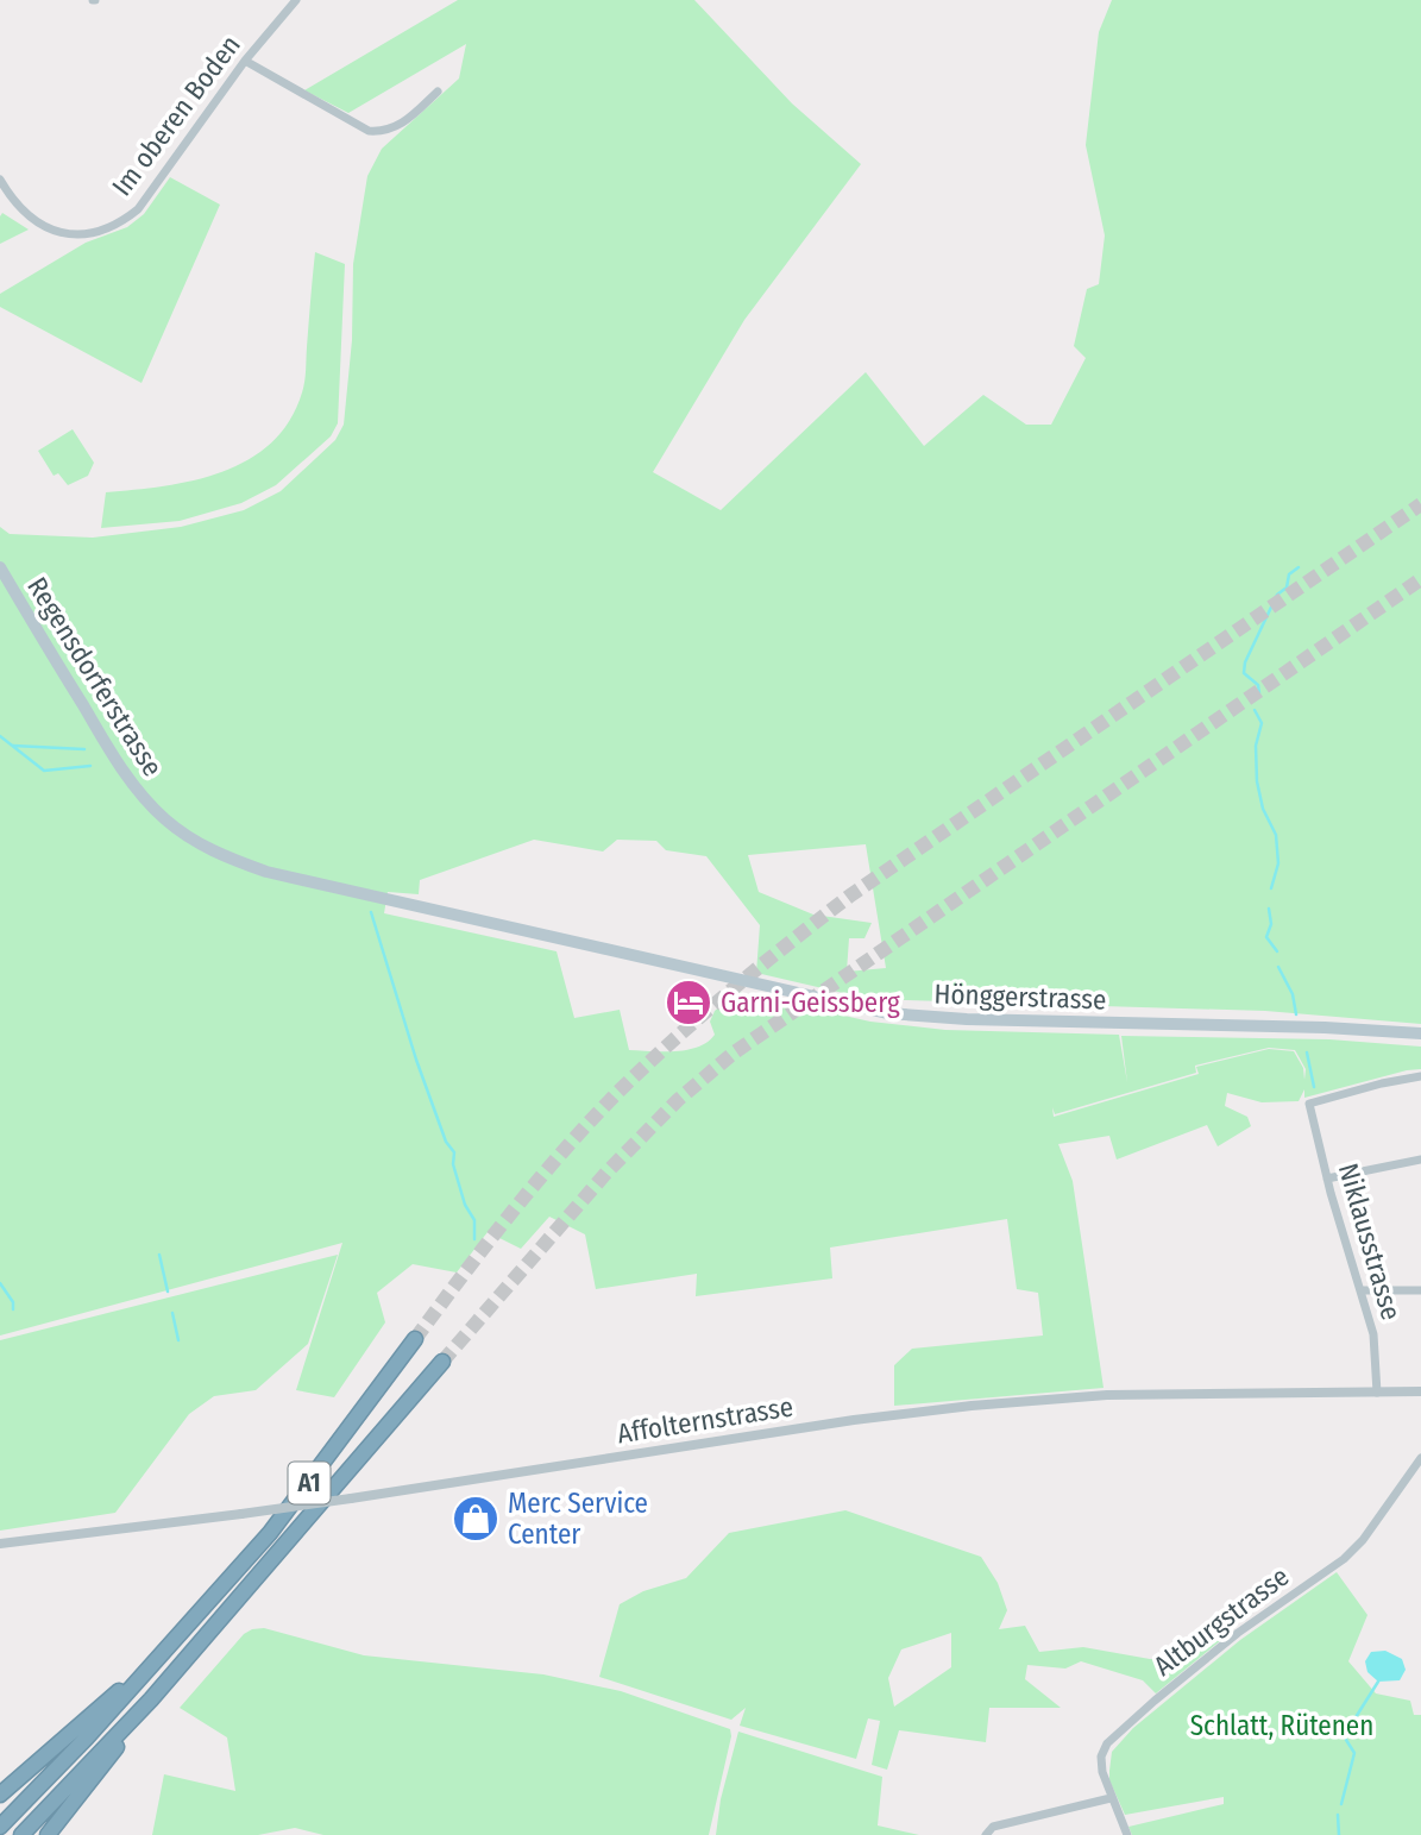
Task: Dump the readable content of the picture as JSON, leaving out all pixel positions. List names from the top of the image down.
{
  "streets": {
    "highway": ["A1"],
    "main road": ["Regensdorferstrasse", "Hönggerstrasse"],
    "street": [
      "Im oberen Boden",
      "Niklausstrasse",
      "Affolternstrasse",
      "Altburgstrasse"
    ]
  },
  "crossings": [
    ["Regensdorferstrasse", "Hönggerstrasse"],
    ["Niklausstrasse", "Affolternstrasse"]
  ],
  "parks": ["Schlatt, Rütenen"],
  "places": {
    "hotel": ["Garni-Geissberg"],
    "shop": ["Merc Service Center"]
  }
}
